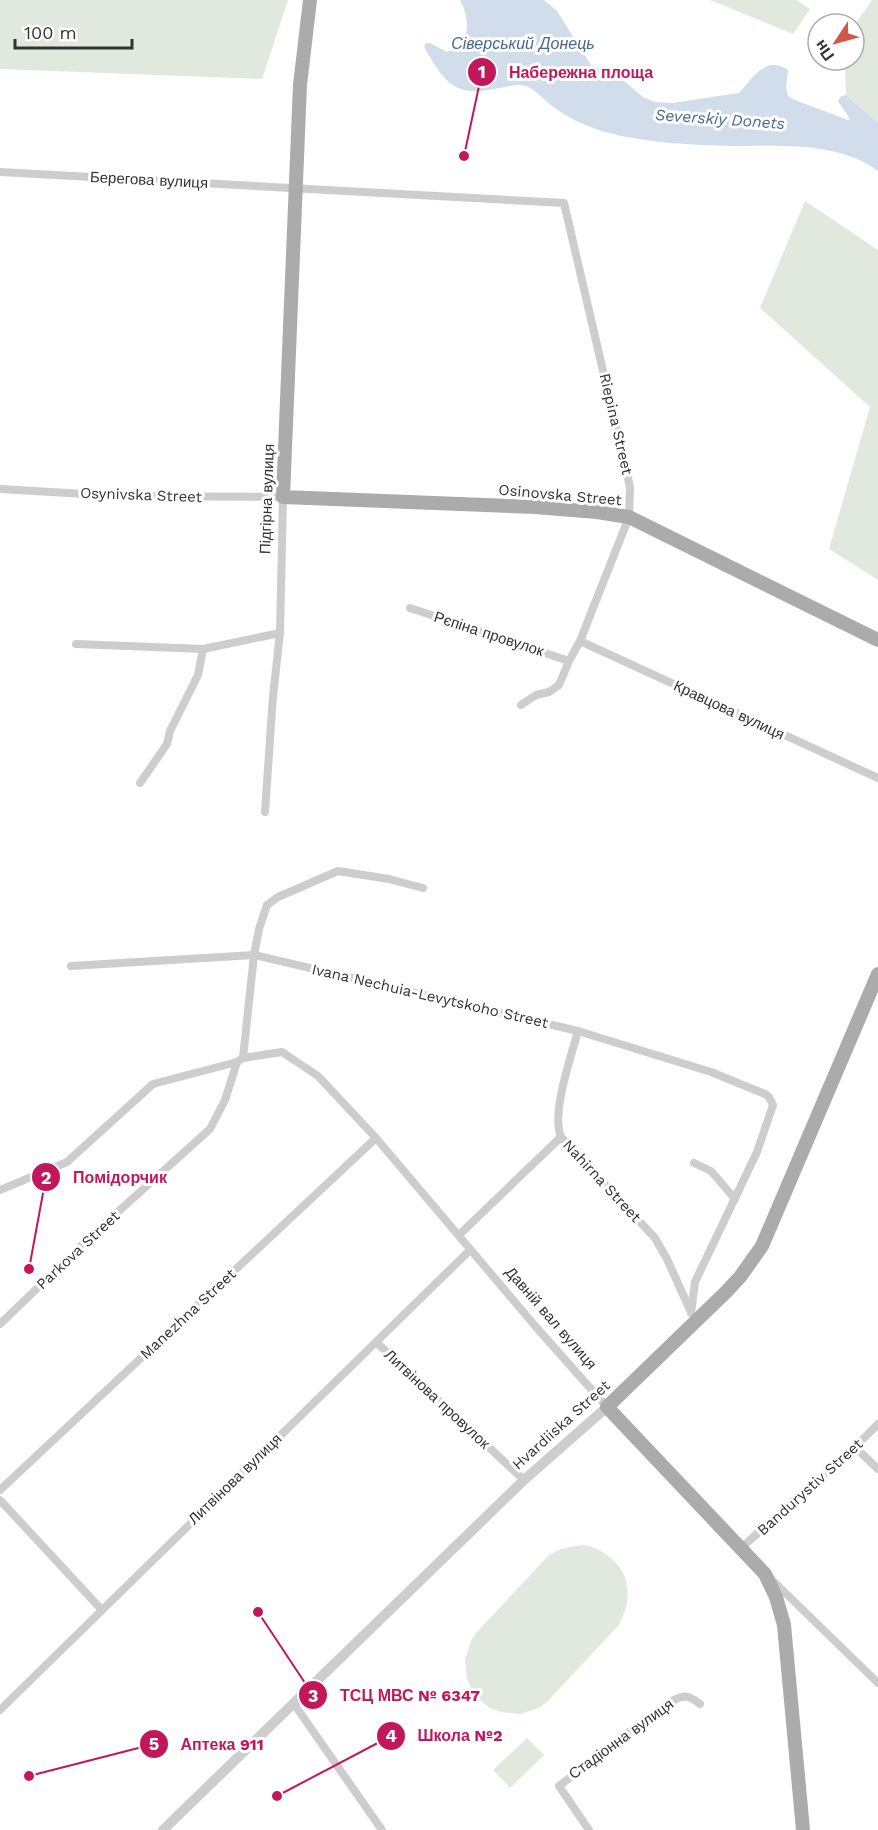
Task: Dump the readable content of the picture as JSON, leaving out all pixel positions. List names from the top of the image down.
{
  "streets": {
    "main road": [
      "Osinovska Street",
      "Підгірна вулиця",
      "Давній вал вулиця",
      "Hvardiiska Street"
    ],
    "street": [
      "Берегова вулиця",
      "Riepina Street",
      "Osynivska Street",
      "Рєпіна провулок",
      "Кравцова вулиця",
      "Ivana Nechuia-Levytskoho Street",
      "Nahirna Street",
      "Parkova Street",
      "Manezhna Street",
      "Литвінова провулок",
      "Литвінова вулиця",
      "Bandurystiv Street",
      "Стадіонна вулиця"
    ]
  },
  "crossings": [
    ["Берегова вулиця", "Riepina Street"],
    ["Берегова вулиця", "Підгірна вулиця"],
    ["Riepina Street", "Osinovska Street"],
    ["Riepina Street", "Рєпіна провулок"],
    ["Riepina Street", "Кравцова вулиця"],
    ["Osynivska Street", "Osinovska Street"],
    ["Osynivska Street", "Підгірна вулиця"],
    ["Osinovska Street", "Підгірна вулиця"],
    ["Ivana Nechuia-Levytskoho Street", "Nahirna Street"],
    ["Ivana Nechuia-Levytskoho Street", "Parkova Street"],
    ["Nahirna Street", "Hvardiiska Street"],
    ["Parkova Street", "Давній вал вулиця"],
    ["Manezhna Street", "Давній вал вулиця"],
    ["Давній вал вулиця", "Hvardiiska Street"],
    ["Давній вал вулиця", "Литвінова вулиця"],
    ["Давній вал вулиця", "Bandurystiv Street"],
    ["Литвінова провулок", "Hvardiiska Street"],
    ["Литвінова провулок", "Литвінова вулиця"]
  ],
  "water": ["Сіверський Донець", "Severskiy Donets"],
  "places": [
    "Набережна площа",
    "Помідорчик",
    "ТСЦ МВС № 6347",
    "Аптека 911",
    "Школа №2"
  ],
  "scale_bar": "100 m",
  "north": "bottom left"
}
